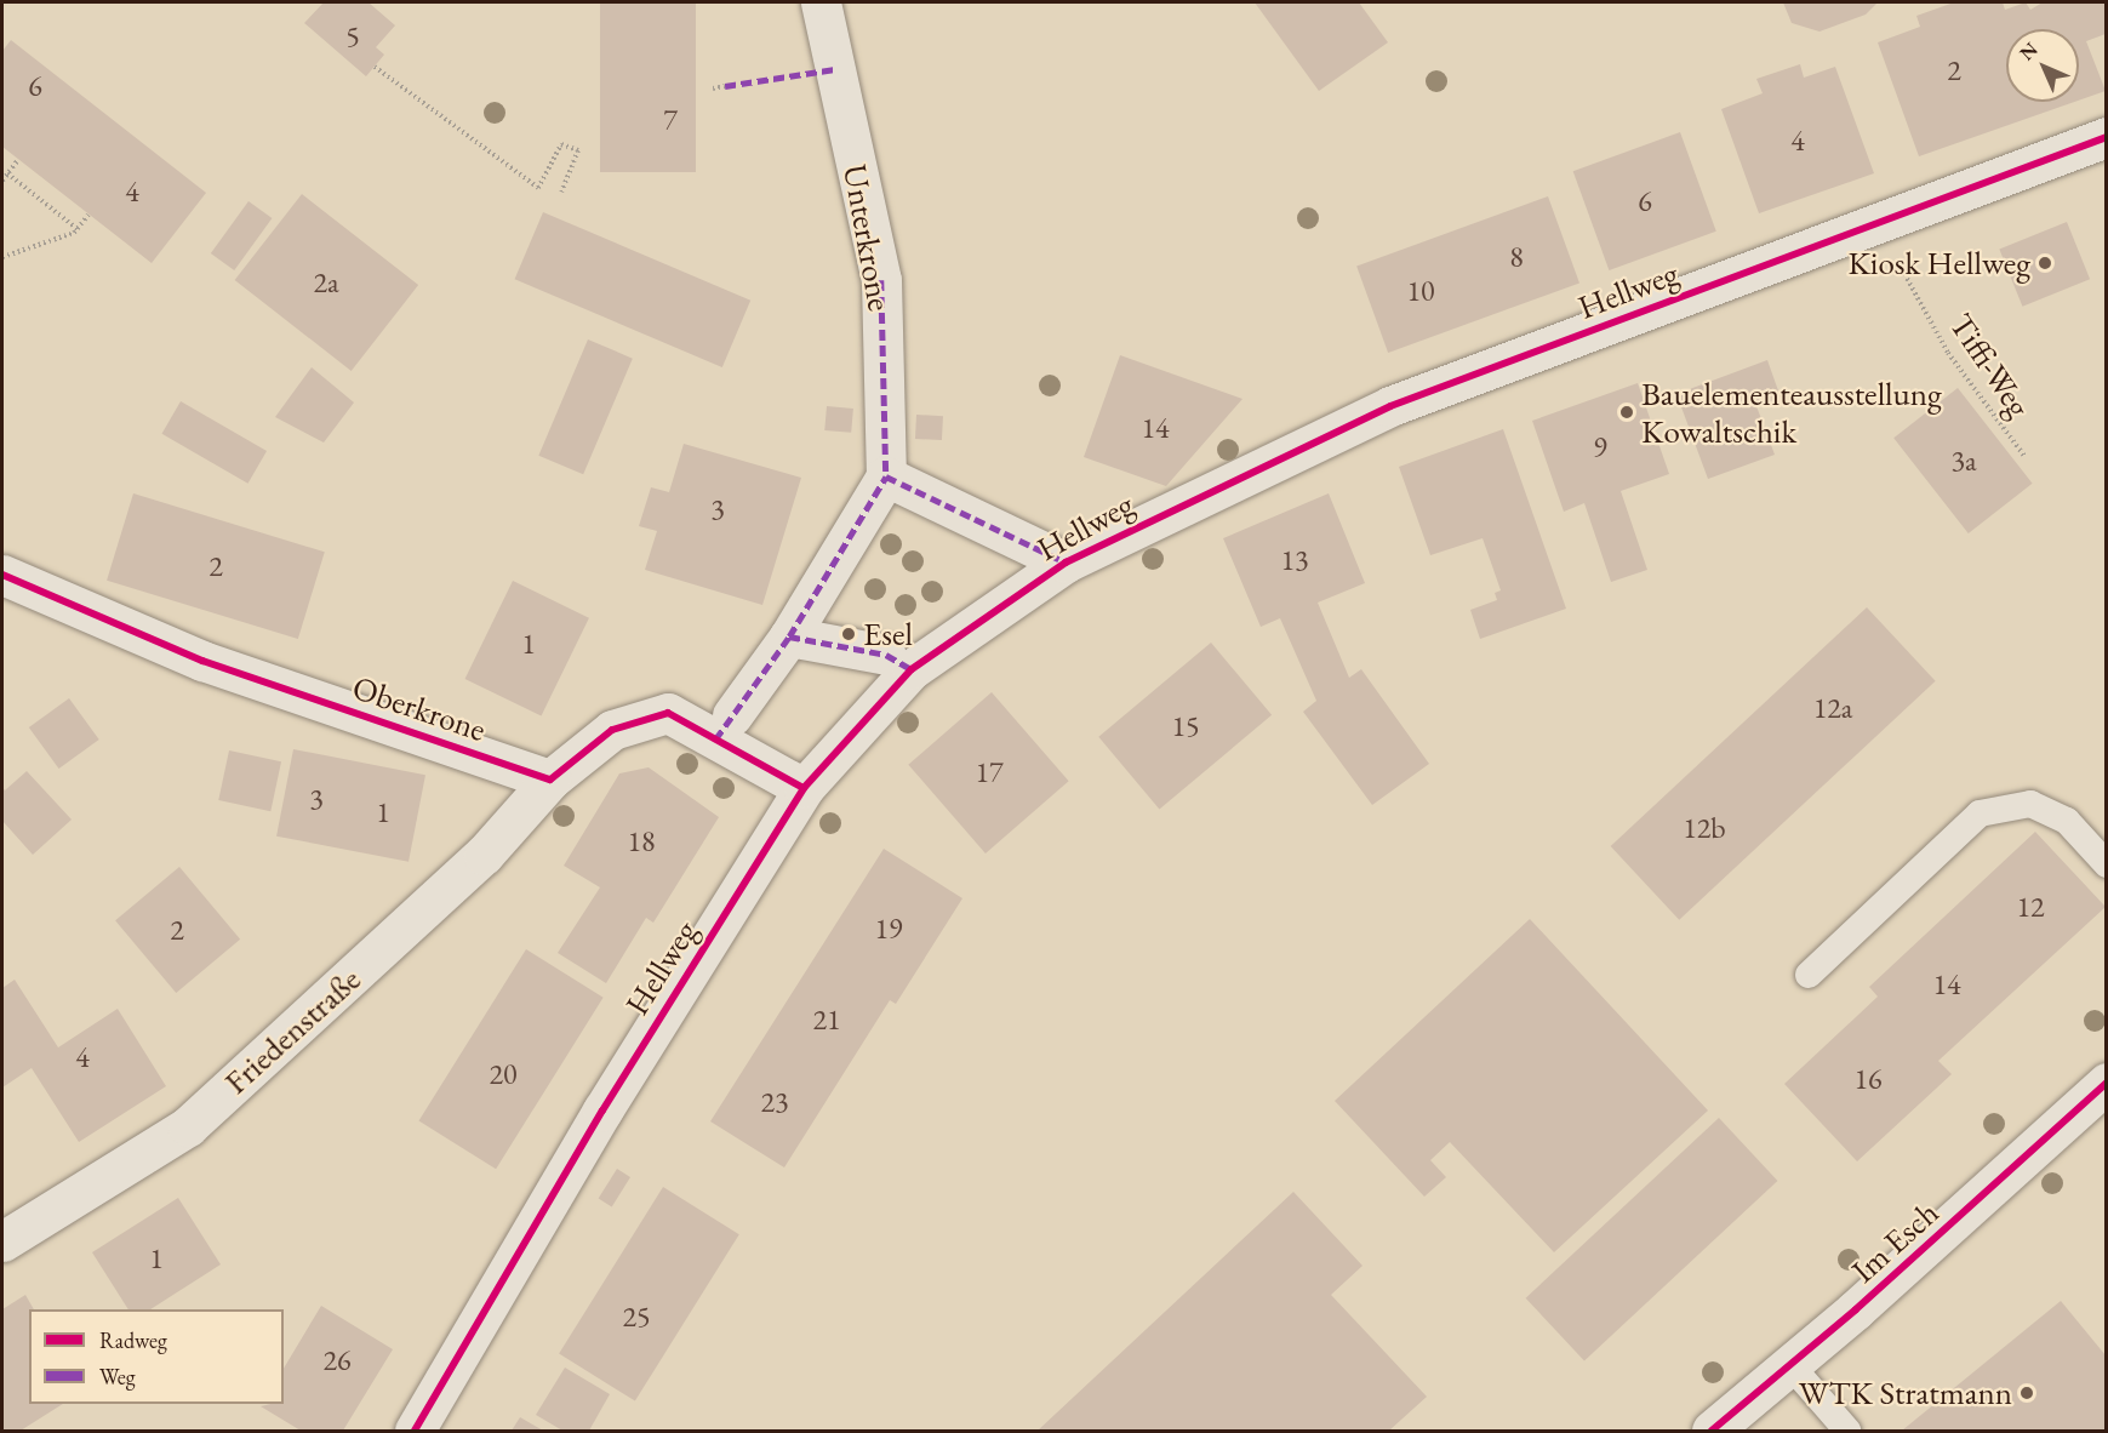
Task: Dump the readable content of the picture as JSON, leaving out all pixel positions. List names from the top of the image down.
{
  "streets": {
    "street": [
      "Unterkrone",
      "Hellweg",
      "Oberkrone",
      "Friedenstraße",
      "Im Esch"
    ],
    "path": ["Tiffi-Weg"]
  },
  "crossings": [
    ["Hellweg", "Tiffi-Weg"],
    ["Oberkrone", "Friedenstraße"]
  ],
  "places": [
    "Kiosk Hellweg",
    "Bauelementeausstellung Kowaltschik",
    "Esel",
    "WTK Stratmann"
  ],
  "house_numbers": [
    "5",
    "2",
    "6",
    "7",
    "4",
    "4",
    "6",
    "8",
    "2a",
    "10",
    "14",
    "9",
    "3a",
    "3",
    "13",
    "2",
    "1",
    "12a",
    "15",
    "17",
    "3",
    "1",
    "12b",
    "18",
    "12",
    "19",
    "2",
    "14",
    "21",
    "4",
    "20",
    "16",
    "23",
    "1",
    "25",
    "26"
  ],
  "legend": ["Radweg", "Weg"],
  "north": "top left"
}
